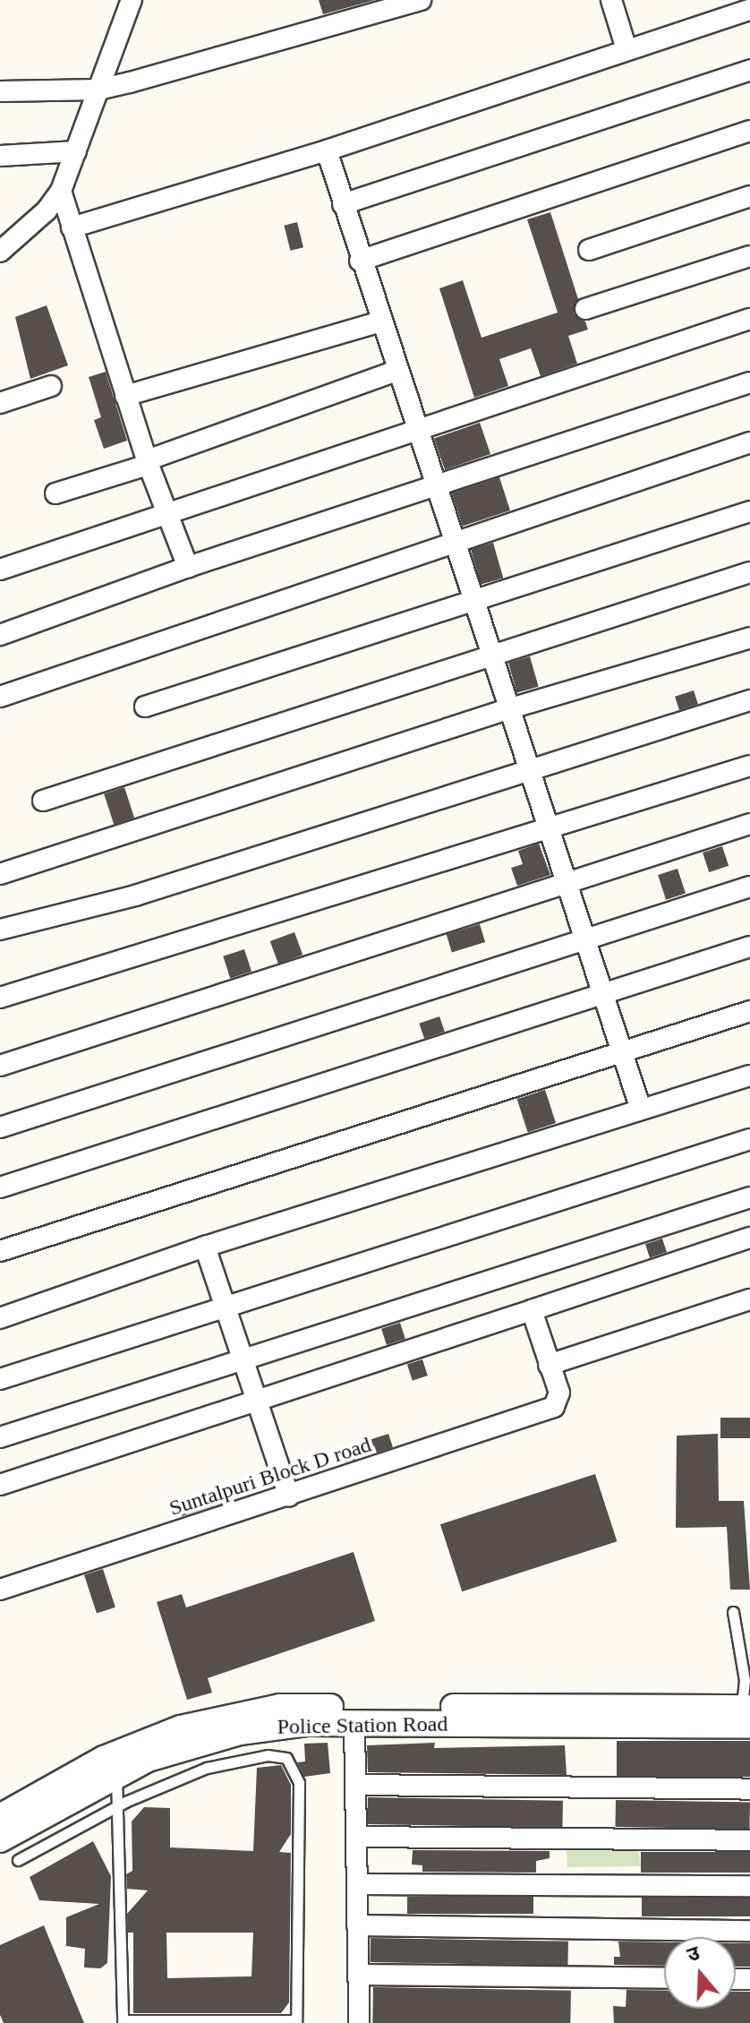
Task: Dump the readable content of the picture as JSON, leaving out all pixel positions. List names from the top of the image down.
{
  "streets": {
    "street": ["Suntalpuri Block D road", "Police Station Road"]
  },
  "north": "top"
}
